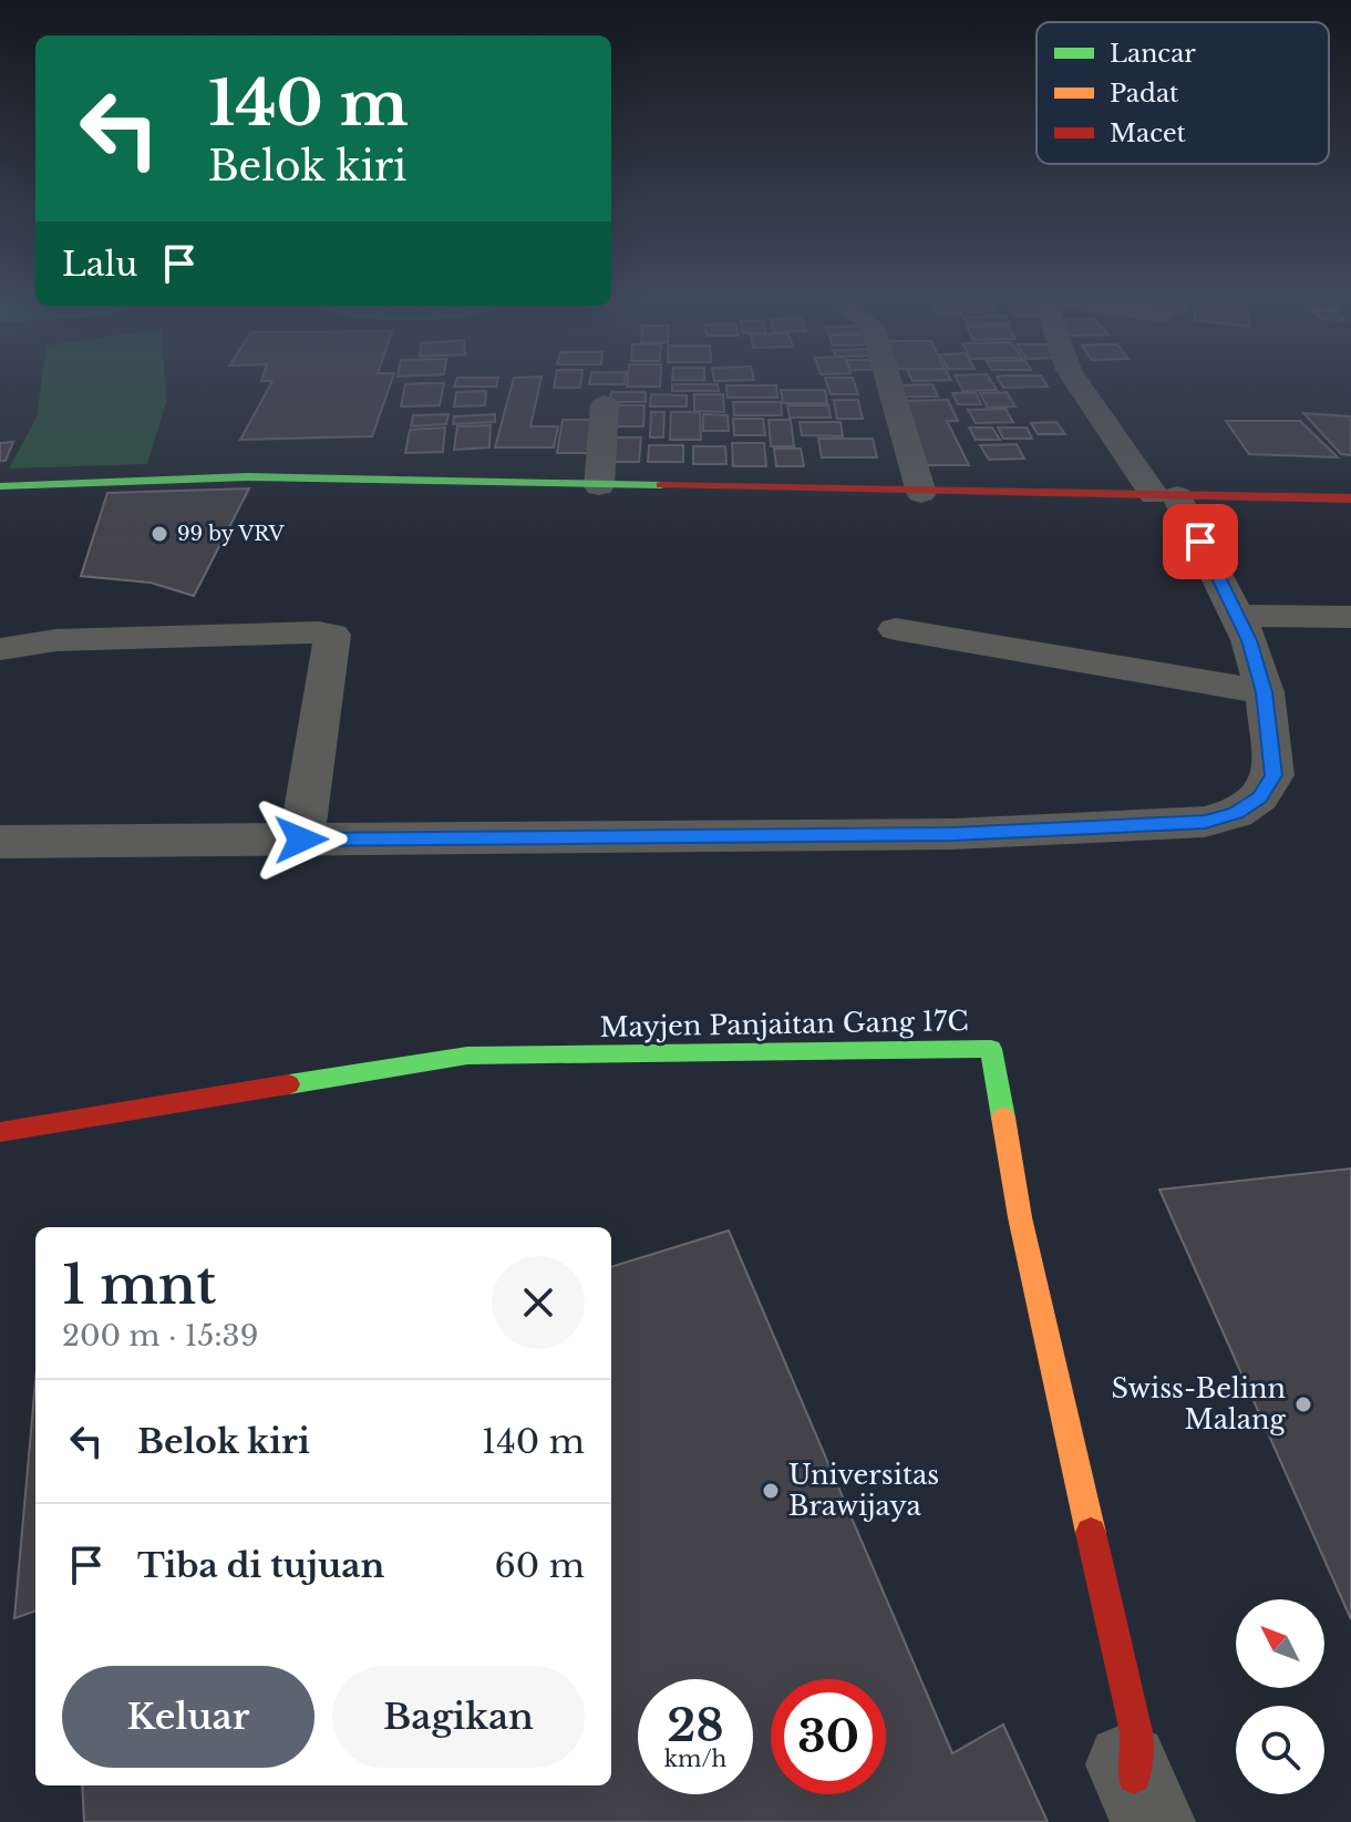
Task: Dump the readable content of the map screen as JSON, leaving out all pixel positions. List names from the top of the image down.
{
  "streets": {
    "main road": ["Mayjen Panjaitan Gang 17C"]
  },
  "places": ["99 by VRV", "Swiss-Belinn Malang", "Universitas Brawijaya"],
  "legend": ["Lancar", "Padat", "Macet"],
  "north": "top left",
  "page": {
    "turn": ["140 m", "Belok kiri"],
    "then": "Lalu",
    "heading": ["1 mnt", "200 m · 15:39"],
    "list": [
      {
        "name": "Belok kiri",
        "value": "140 m"
      },
      {
        "name": "Tiba di tujuan",
        "value": "60 m"
      }
    ],
    "buttons": ["Keluar", "Bagikan"],
    "speed": "28 km/h",
    "limit": "30"
  }
}
